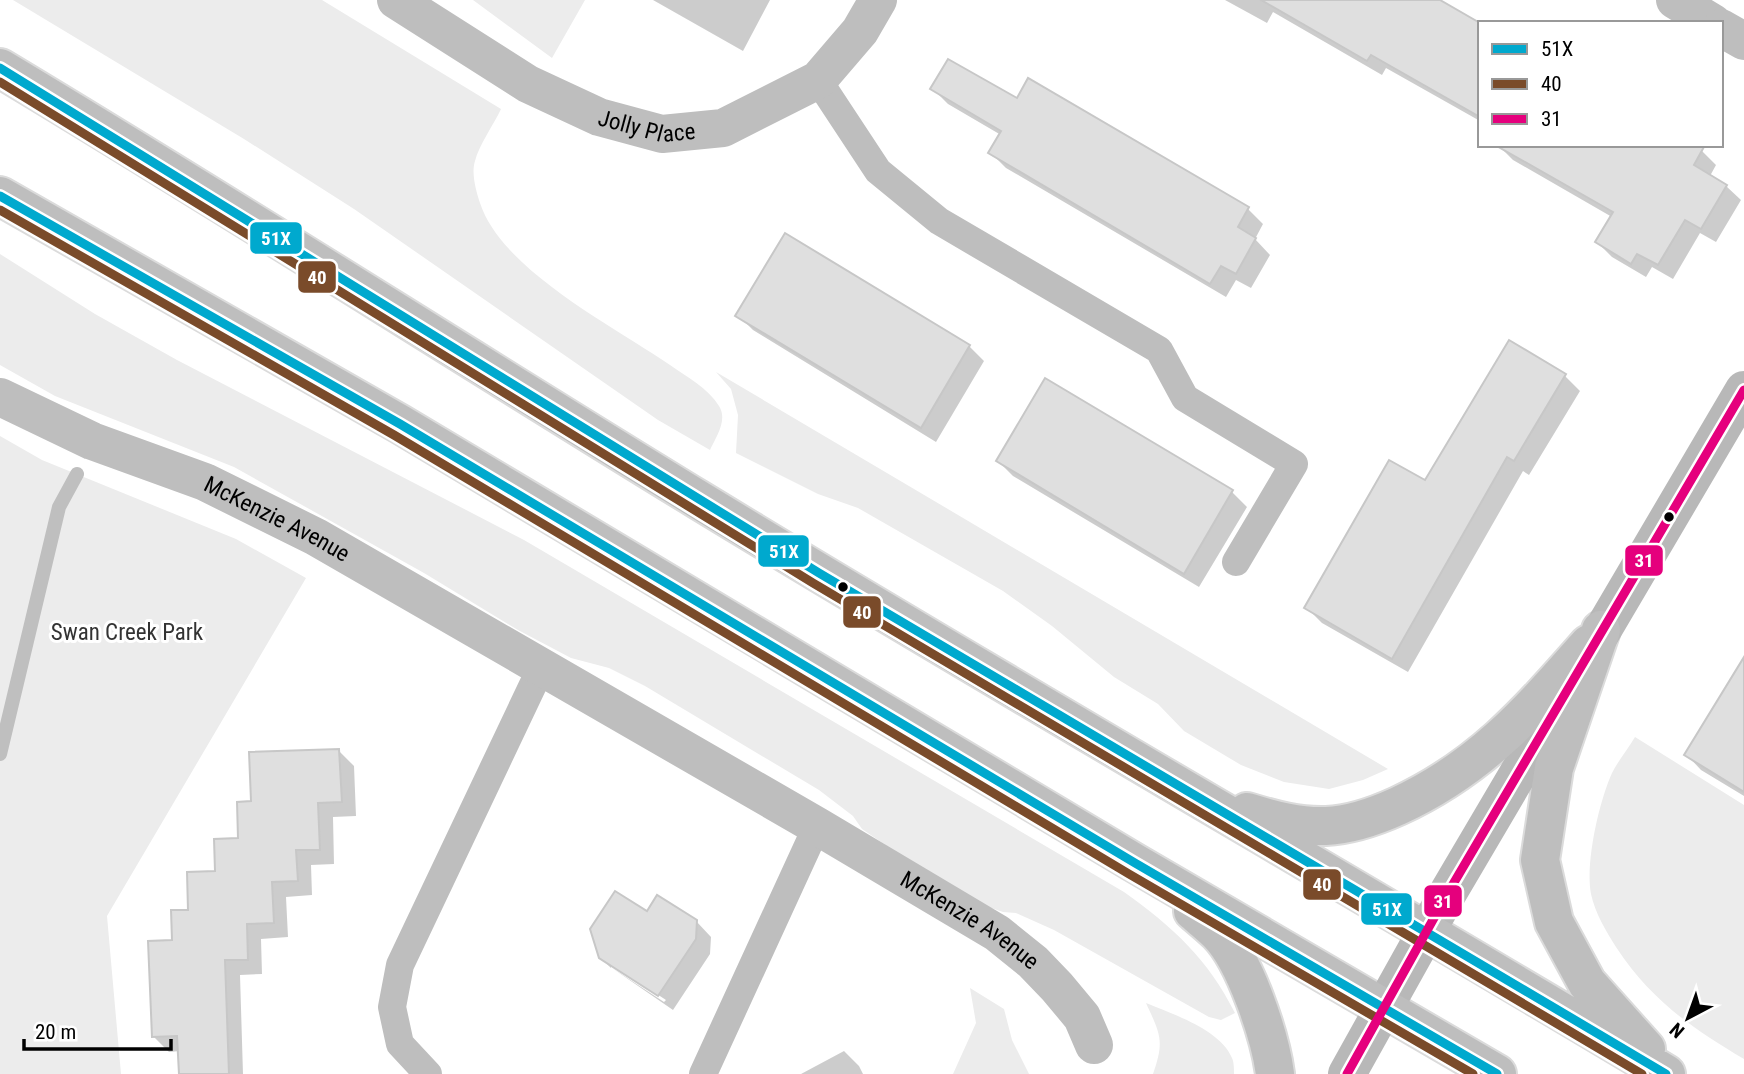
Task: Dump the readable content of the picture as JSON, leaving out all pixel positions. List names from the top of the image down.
{
  "streets": {
    "main road": ["Jolly Place", "McKenzie Avenue"]
  },
  "parks": ["Swan Creek Park"],
  "lines": ["transit line 51X", "transit line 40", "transit line 31"],
  "legend": ["51X", "40", "31"],
  "scale_bar": "20 m",
  "north": "bottom left"
}
